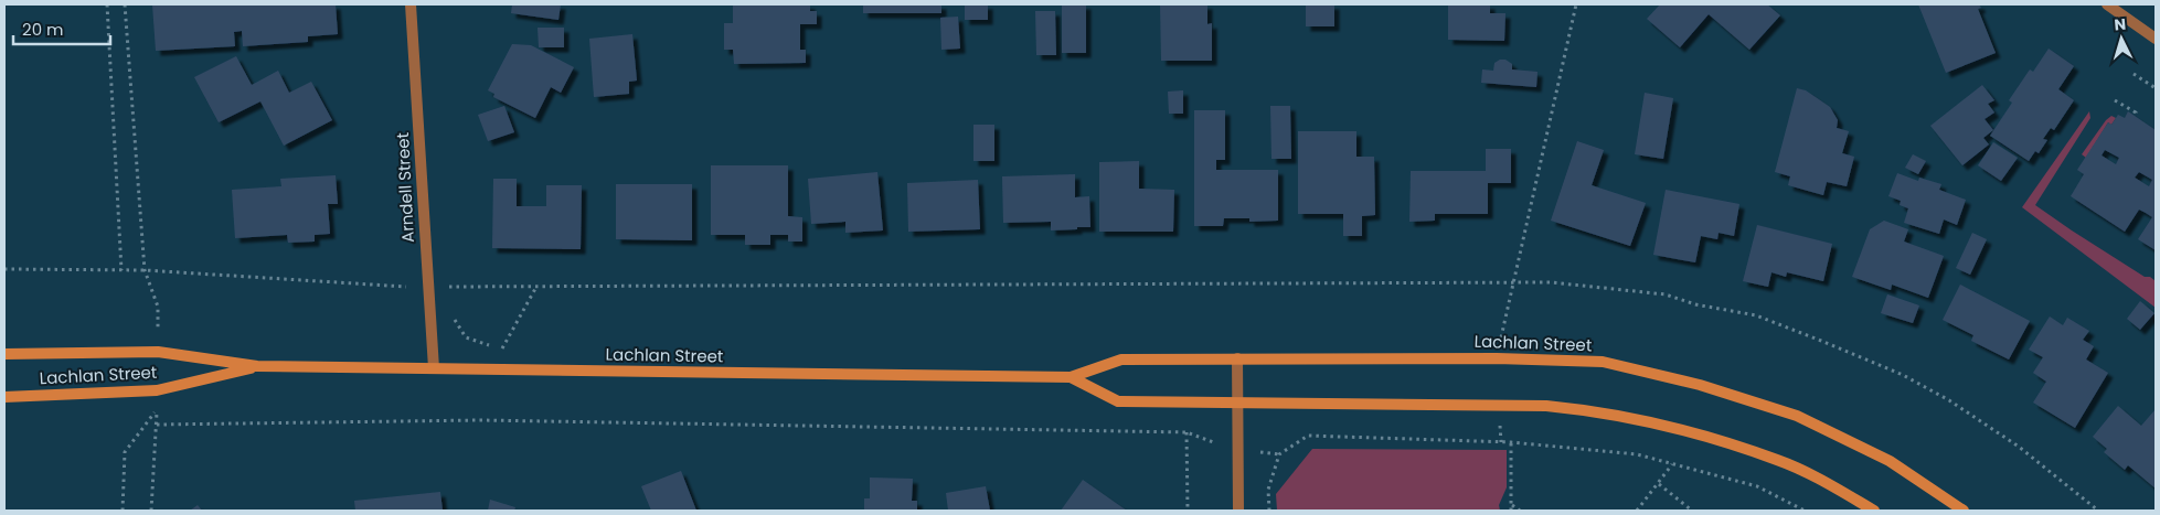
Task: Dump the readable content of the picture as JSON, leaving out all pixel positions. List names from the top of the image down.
{
  "streets": {
    "street": ["Arndell Street", "Lachlan Street"]
  },
  "crossings": [
    ["Arndell Street", "Lachlan Street"]
  ],
  "scale_bar": "20 m",
  "north": "top"
}
